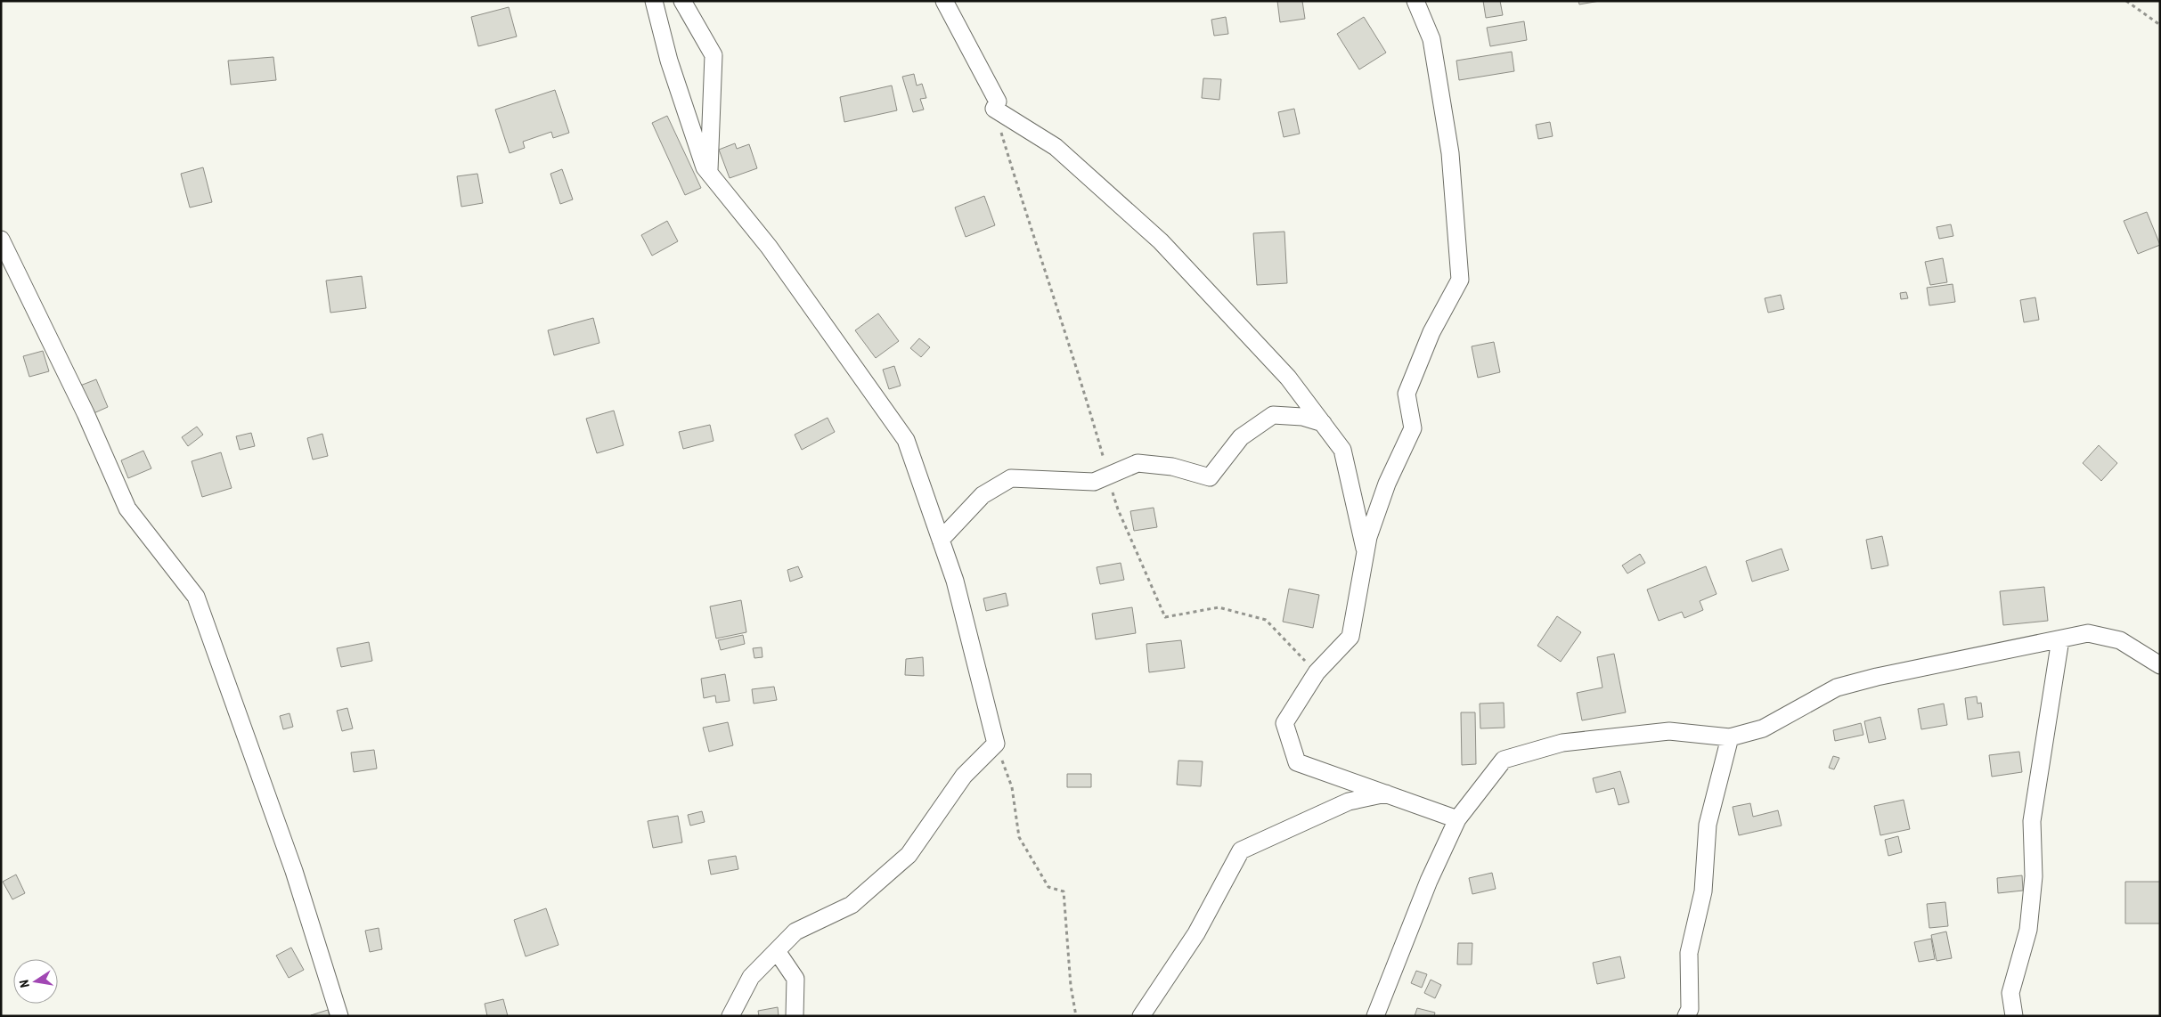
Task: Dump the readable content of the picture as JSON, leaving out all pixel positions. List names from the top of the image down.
{
  "north": "left"
}
